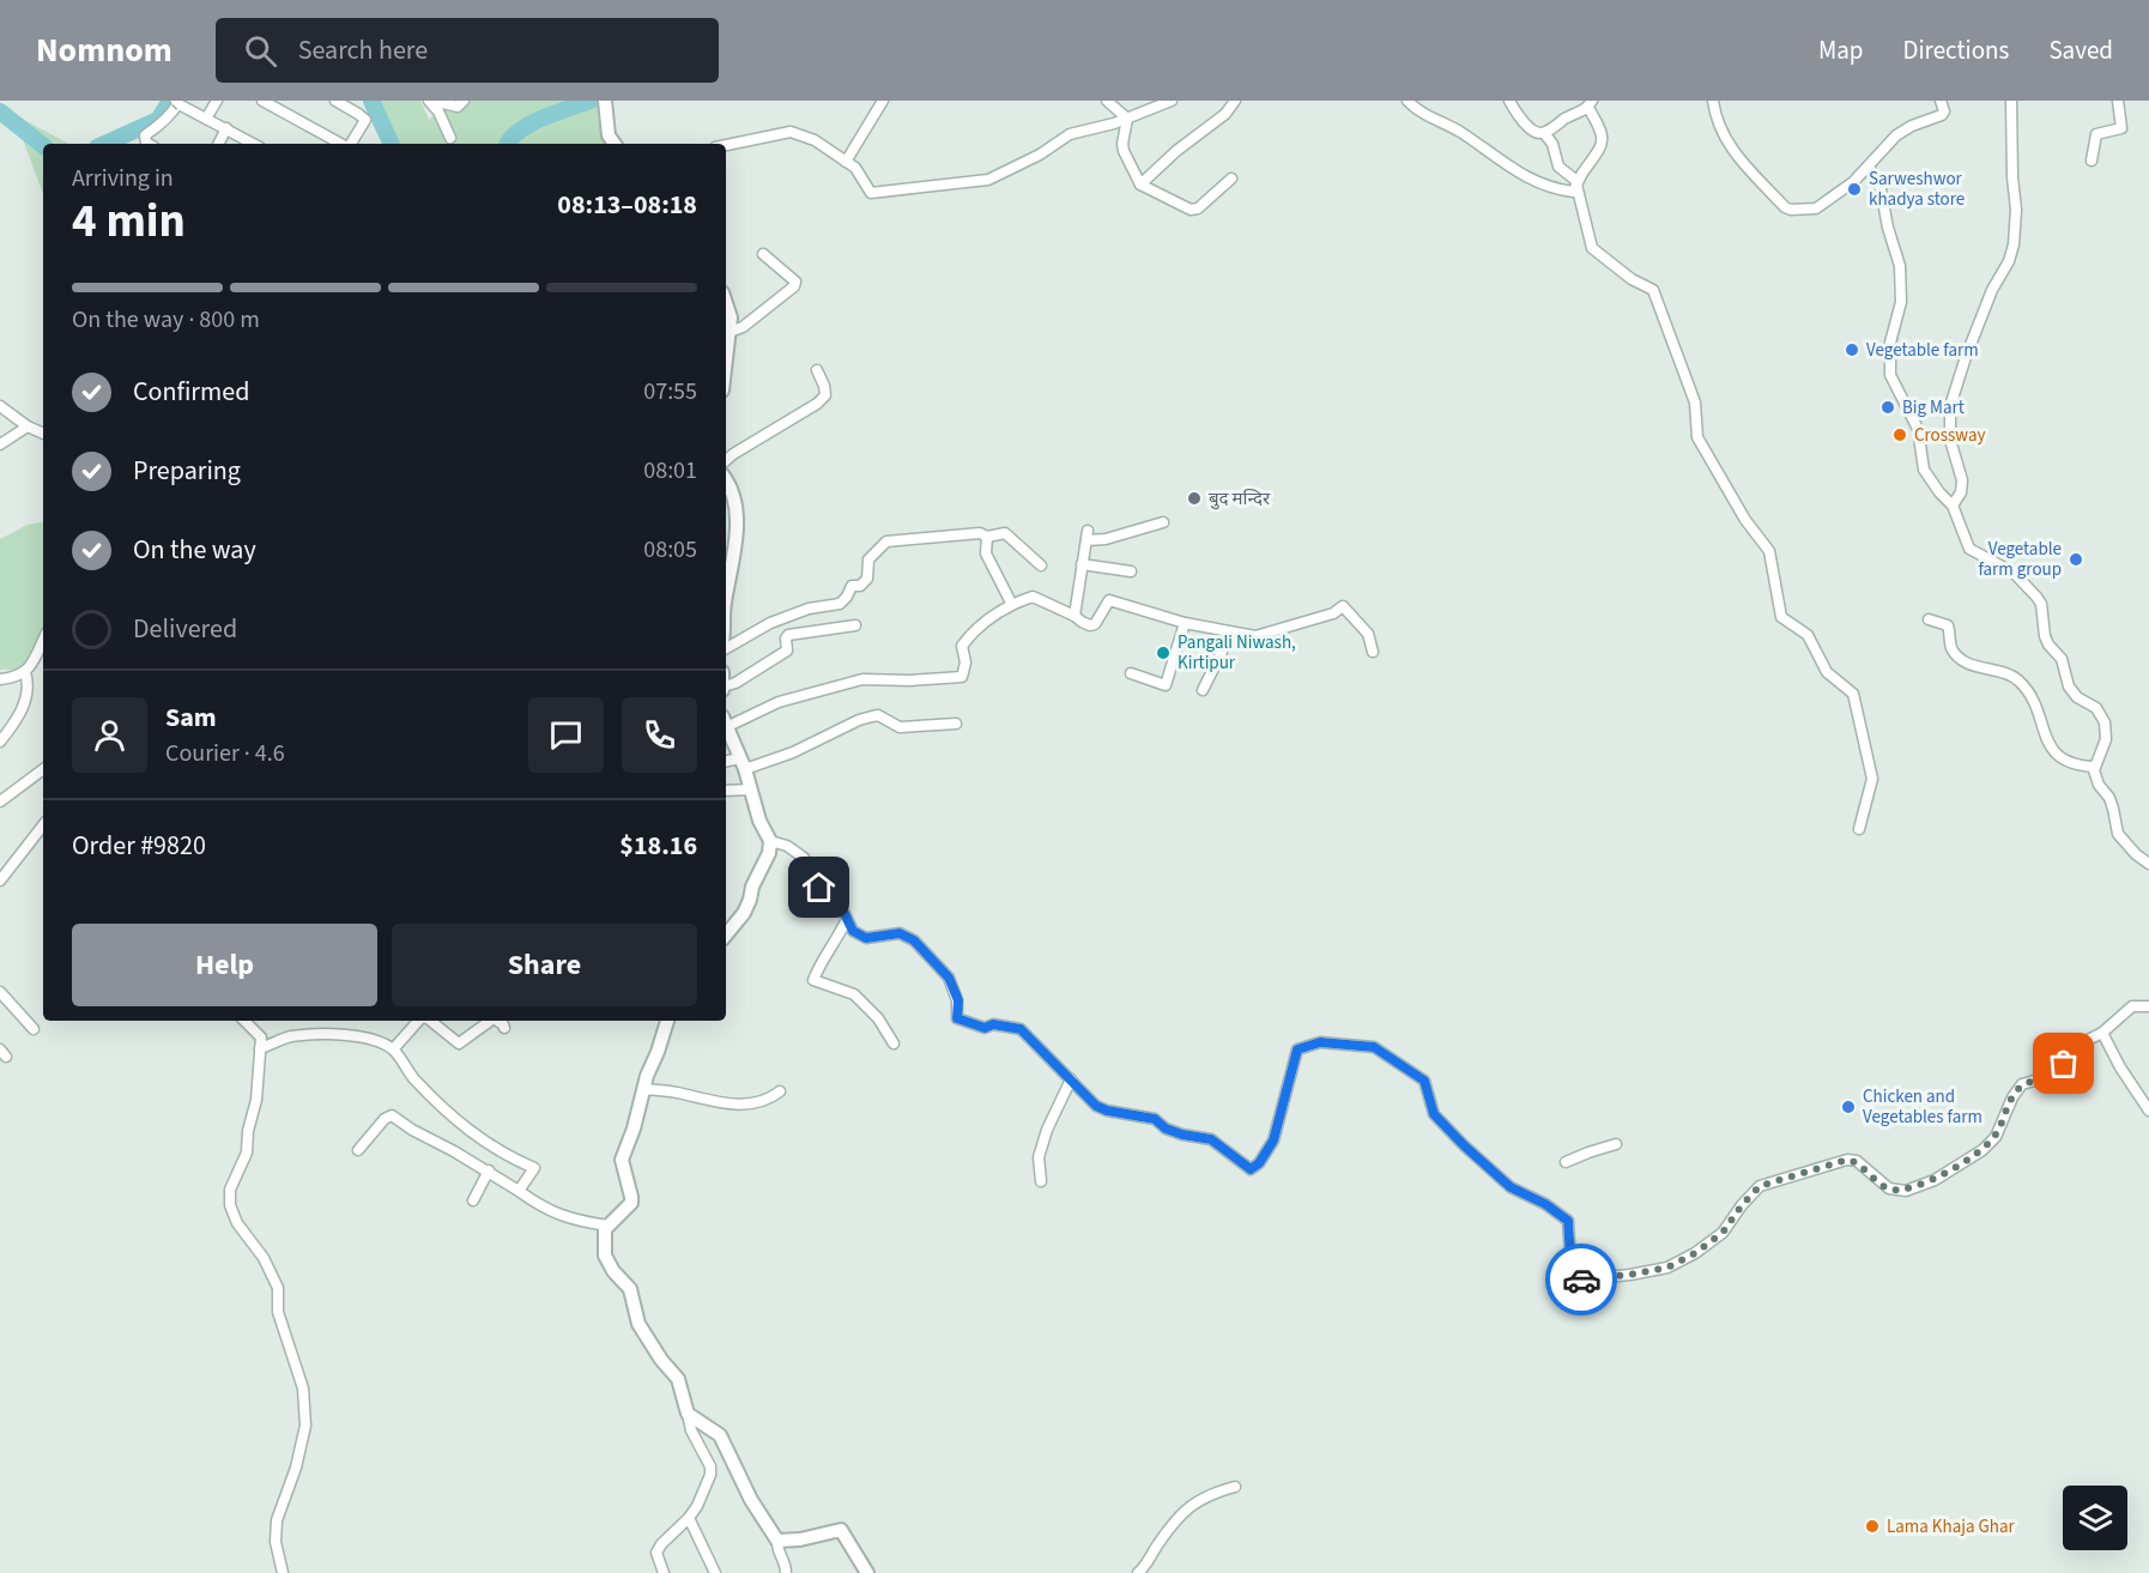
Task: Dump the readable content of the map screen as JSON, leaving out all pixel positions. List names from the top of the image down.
{
  "places": [
    "Sarweshwor khadya store",
    "Vegetable farm",
    "Big Mart",
    "Crossway",
    "बुद मन्दिर",
    "Vegetable farm group",
    "Pangali Niwash, Kirtipur",
    "Chicken and Vegetables farm",
    "Lama Khaja Ghar"
  ],
  "page": {
    "header": "Nomnom",
    "search": "Search here",
    "nav": ["Map", "Directions", "Saved"],
    "heading": ["4 min", "Arriving in", "08:13–08:18"],
    "panel": [
      "Sam",
      "Courier · 4.6",
      "Order #9820",
      "$18.16"
    ],
    "bar": "On the way · 800 m",
    "list": [
      ["Confirmed", "07:55"],
      ["Preparing", "08:01"],
      ["On the way", "08:05"],
      "Delivered"
    ],
    "buttons": ["Help", "Share"]
  }
}
